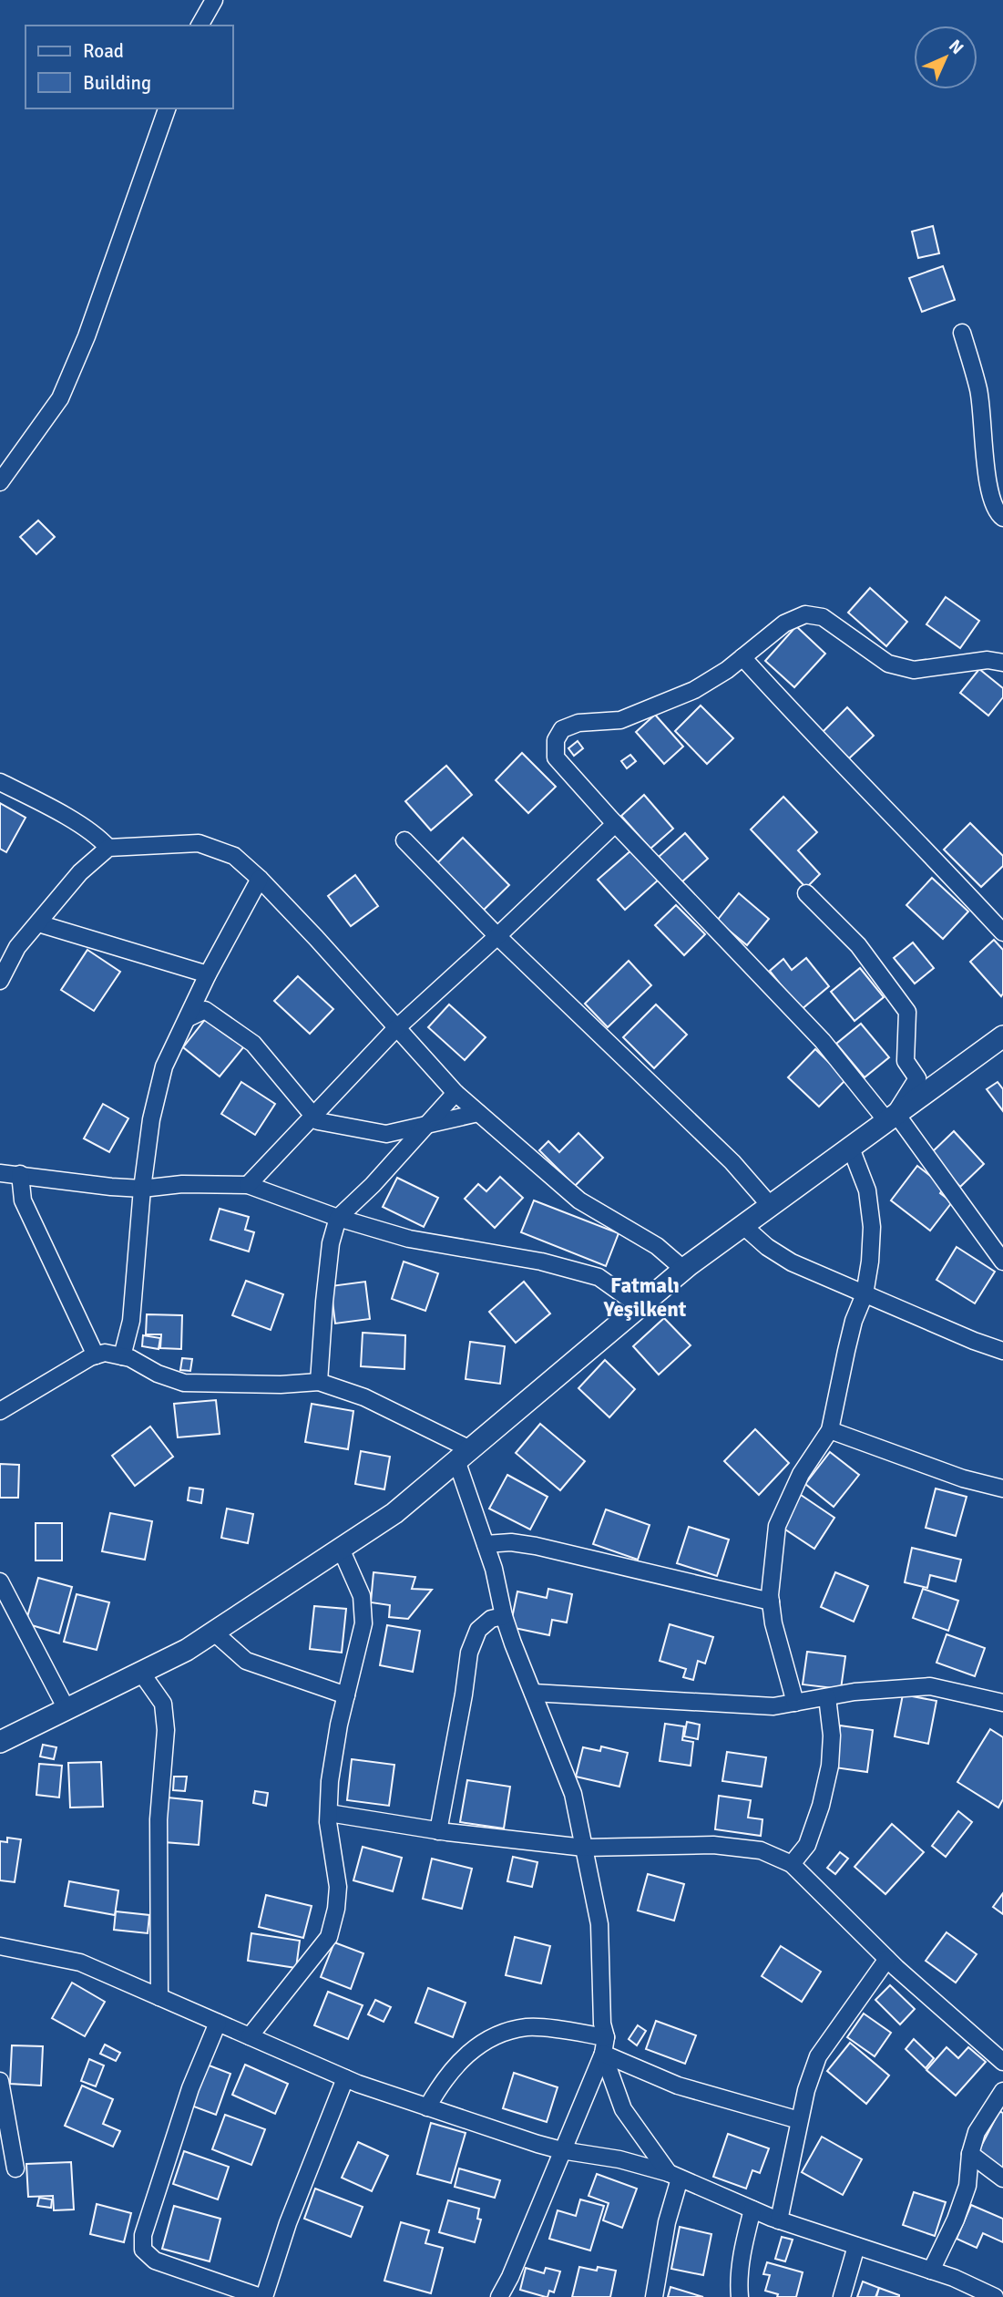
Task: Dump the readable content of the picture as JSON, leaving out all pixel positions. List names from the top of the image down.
{
  "districts": ["Fatmalı Yeşilkent"],
  "legend": ["Road", "Building"],
  "north": "top right"
}
